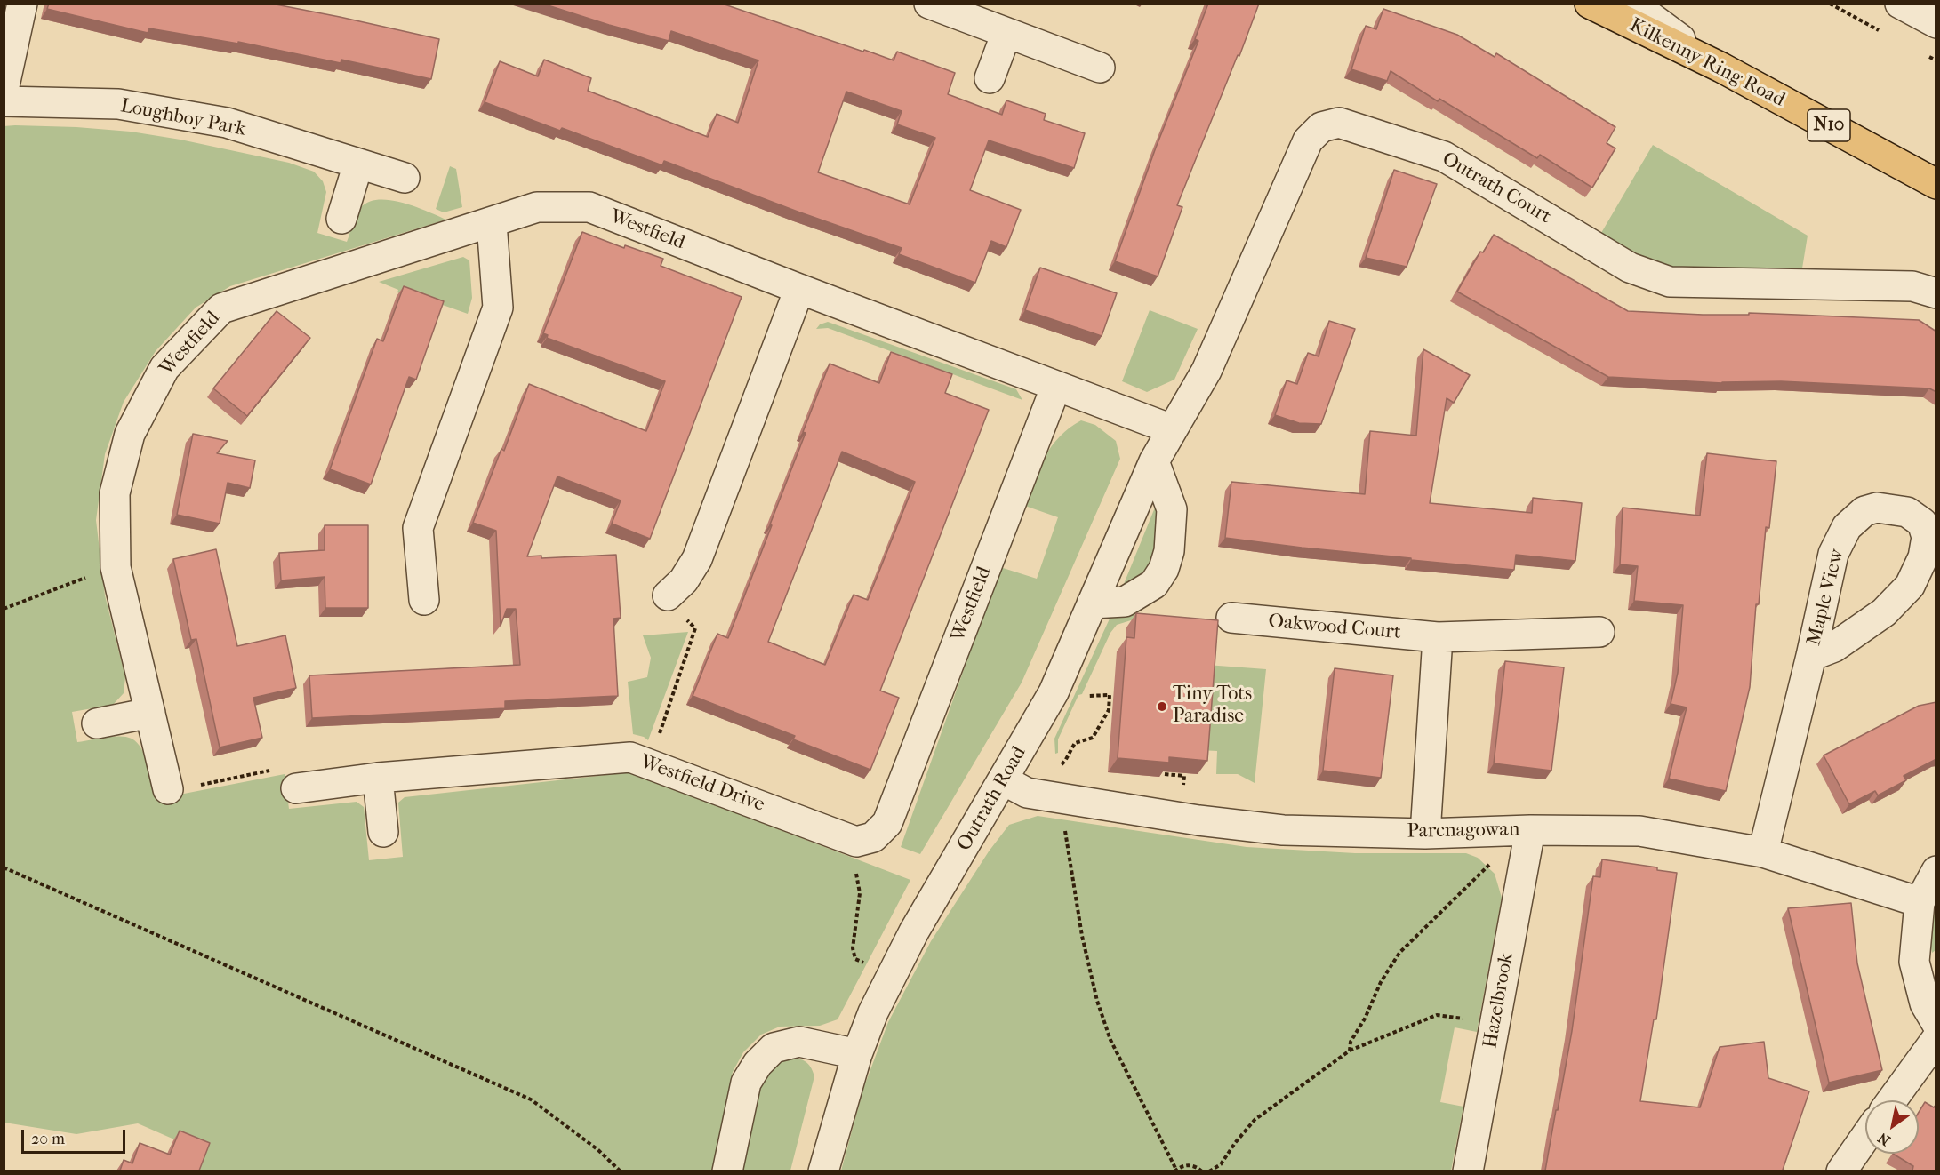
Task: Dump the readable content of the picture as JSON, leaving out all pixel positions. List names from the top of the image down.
{
  "streets": {
    "highway": ["Kilkenny Ring Road", "N10"],
    "street": [
      "Loughboy Park",
      "Outrath Court",
      "Westfield",
      "Maple View",
      "Oakwood Court",
      "Westfield Drive",
      "Outrath Road",
      "Parcnagowan",
      "Hazelbrook"
    ]
  },
  "crossings": [
    ["Outrath Court", "Westfield"],
    ["Outrath Court", "Outrath Road"],
    ["Westfield", "Westfield Drive"],
    ["Westfield", "Outrath Road"],
    ["Maple View", "Parcnagowan"],
    ["Outrath Road", "Parcnagowan"],
    ["Parcnagowan", "Hazelbrook"]
  ],
  "places": ["Tiny Tots Paradise"],
  "scale_bar": "20 m",
  "north": "bottom left"
}
